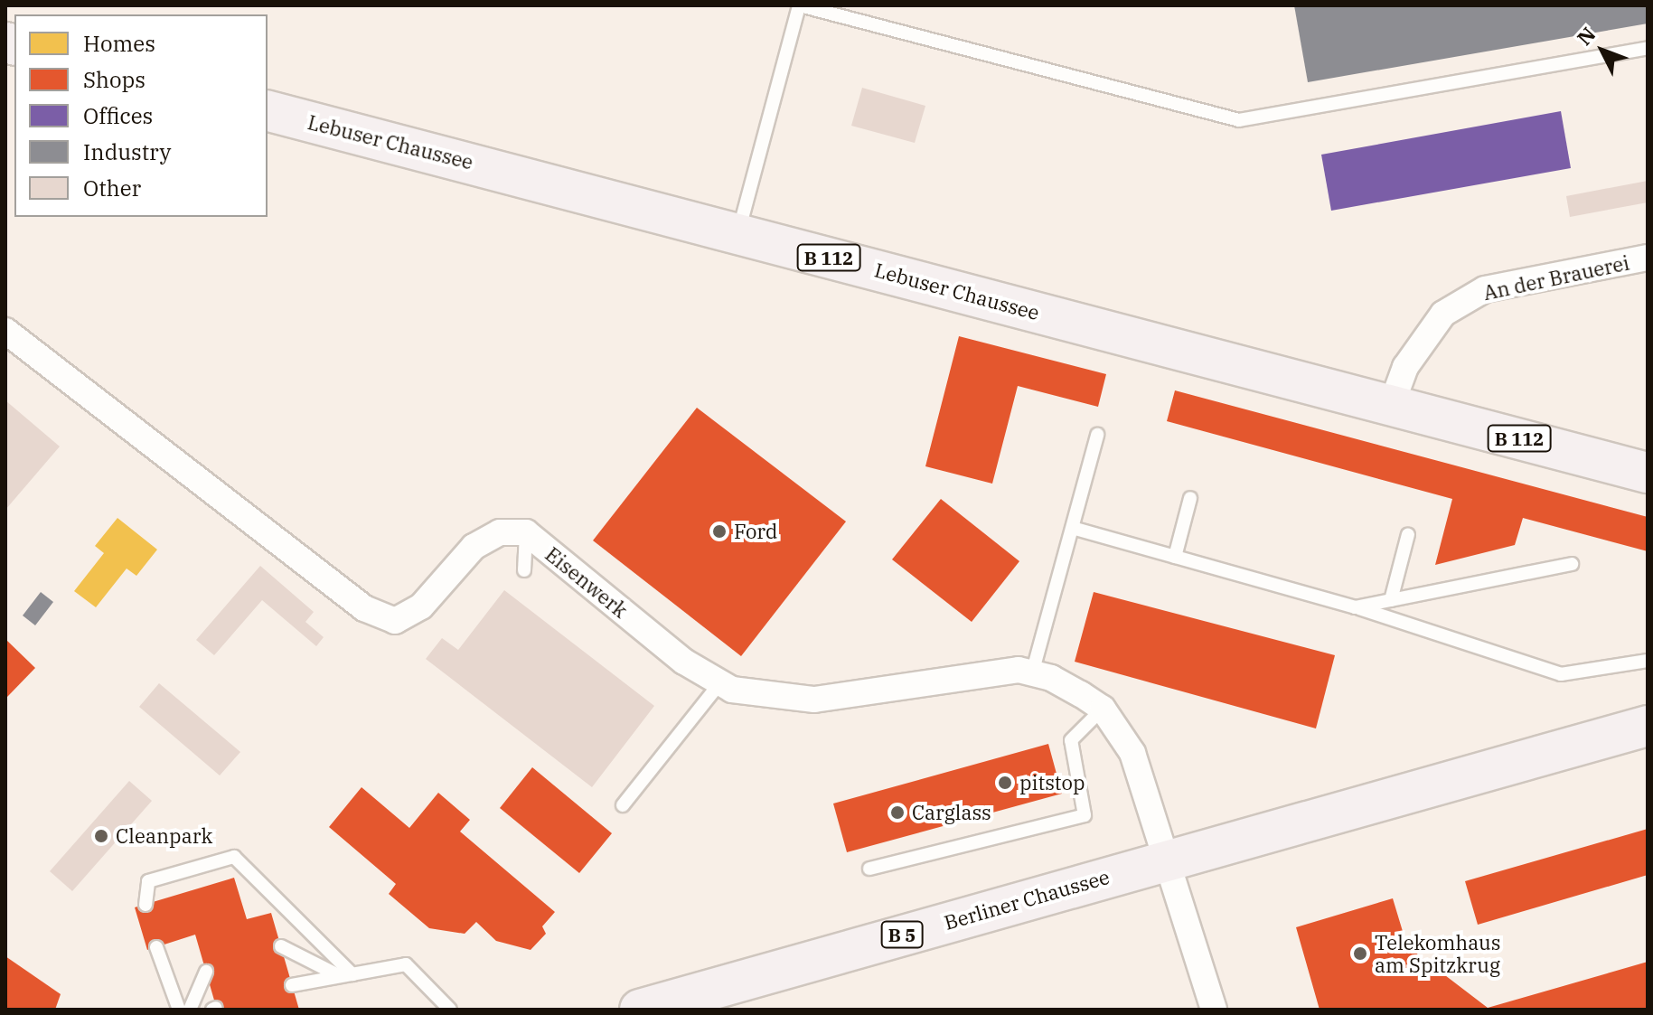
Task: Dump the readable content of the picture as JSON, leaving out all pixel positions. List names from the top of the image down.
{
  "streets": {
    "main road": [
      "Lebuser Chaussee",
      "B 112",
      "Berliner Chaussee",
      "B 5"
    ],
    "street": ["An der Brauerei", "Eisenwerk"]
  },
  "crossings": [
    ["Lebuser Chaussee", "An der Brauerei"],
    ["Eisenwerk", "Berliner Chaussee"]
  ],
  "places": [
    "Ford",
    "pitstop",
    "Carglass",
    "Cleanpark",
    "Telekomhaus am Spitzkrug"
  ],
  "legend": [
    "Homes",
    "Shops",
    "Offices",
    "Industry",
    "Other"
  ],
  "north": "top left"
}
